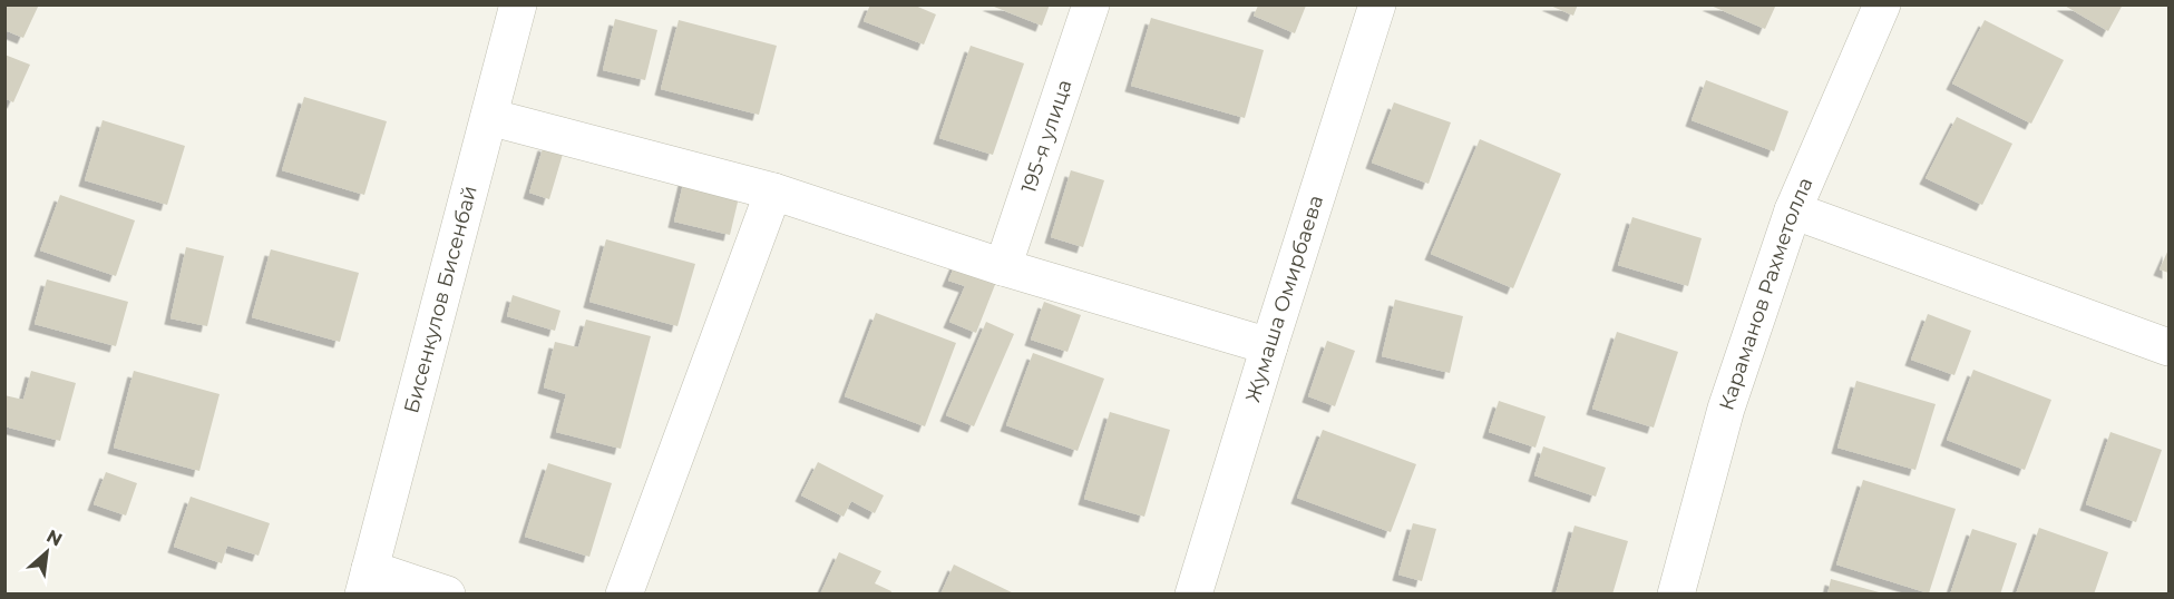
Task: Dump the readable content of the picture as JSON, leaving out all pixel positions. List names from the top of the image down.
{
  "streets": {
    "street": [
      "195-я улица",
      "Караманов Рахметолла",
      "Бисенкулов Бисенбай",
      "Жумаша Омирбаева"
    ]
  },
  "north": "top right"
}
